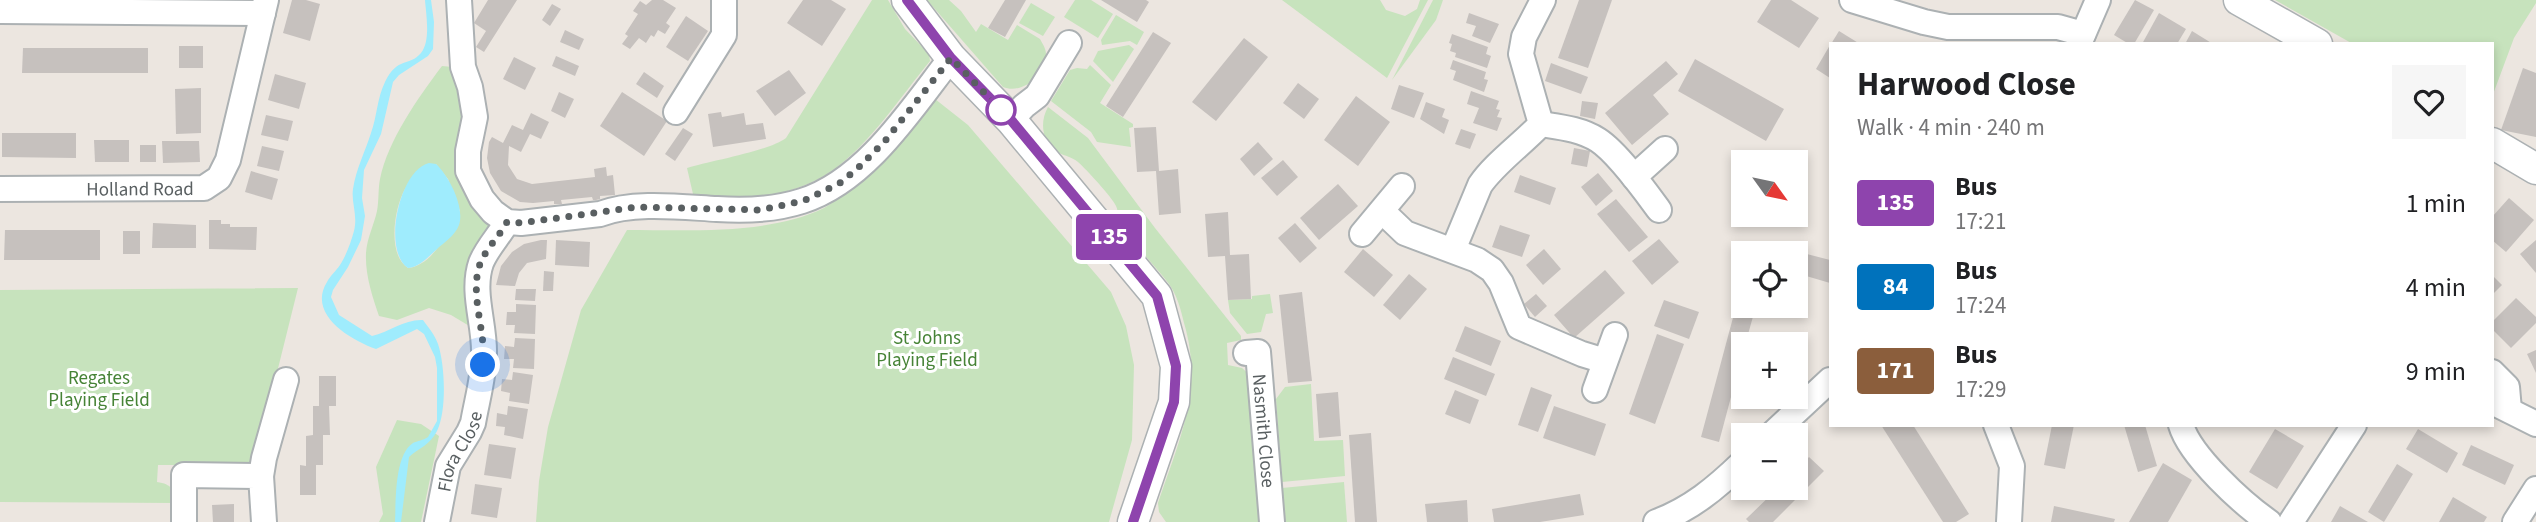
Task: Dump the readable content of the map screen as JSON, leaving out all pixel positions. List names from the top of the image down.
{
  "streets": {
    "street": ["Holland Road", "Nasmith Close", "Flora Close"]
  },
  "parks": ["St Johns Playing Field", "Regates Playing Field"],
  "lines": ["bus line 135"],
  "north": "bottom right",
  "page": {
    "on_map": "135",
    "heading": ["Harwood Close", "Walk · 4 min · 240 m"],
    "map_buttons": ["+", "−"],
    "list": [
      {
        "mark": "135",
        "name": "Bus",
        "note": "17:21",
        "value": "1 min"
      },
      {
        "mark": "84",
        "name": "Bus",
        "note": "17:24",
        "value": "4 min"
      },
      {
        "mark": "171",
        "name": "Bus",
        "note": "17:29",
        "value": "9 min"
      }
    ]
  }
}
